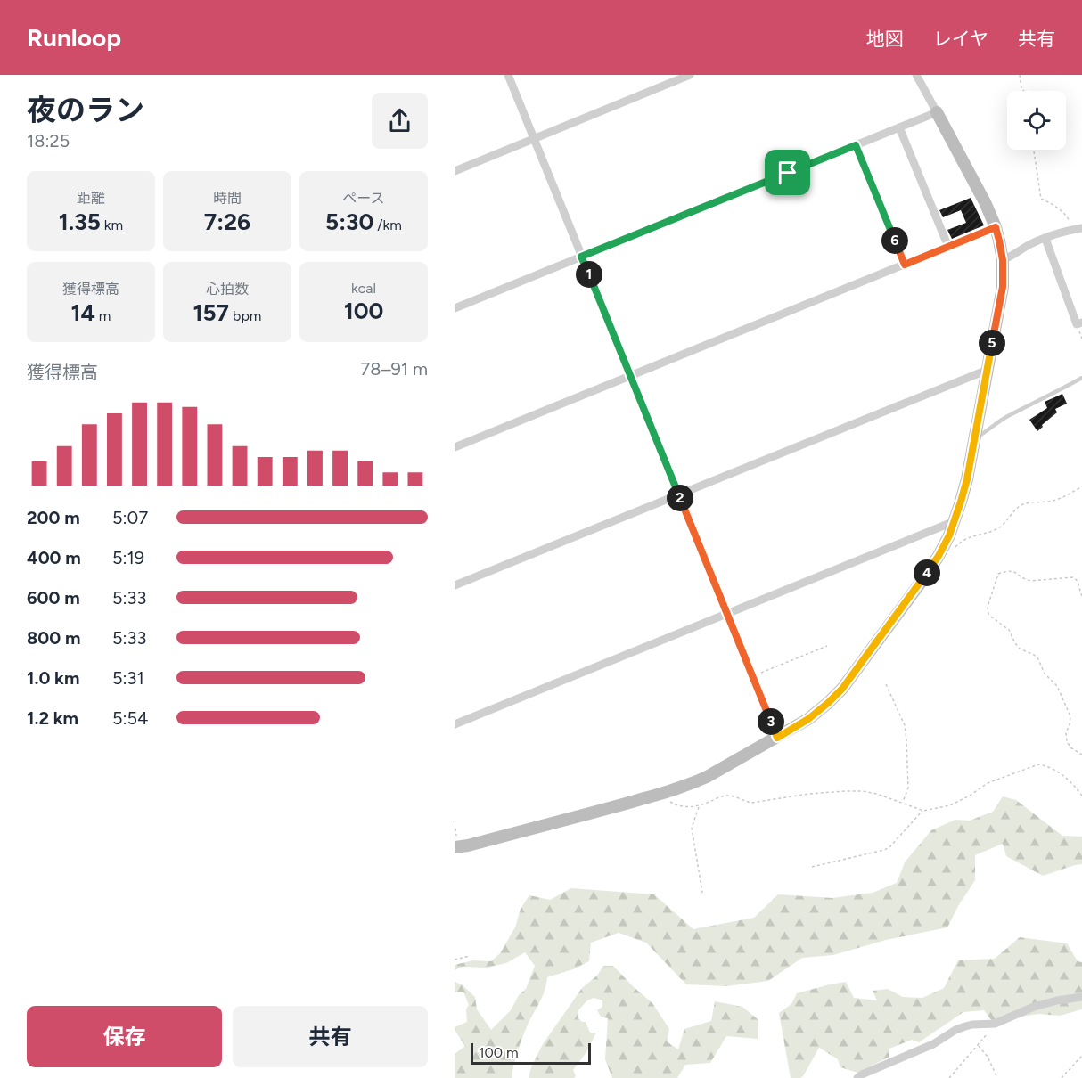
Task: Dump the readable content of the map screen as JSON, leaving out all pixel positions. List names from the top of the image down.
{
  "scale_bar": "100 m",
  "page": {
    "header": "Runloop",
    "nav": ["地図", "レイヤ", "共有"],
    "heading": ["夜のラン", "18:25"],
    "stats": [
      ["距離", "1.35 km"],
      ["時間", "7:26"],
      ["ペース", "5:30 /km"],
      ["獲得標高", "14 m"],
      ["心拍数", "157 bpm"],
      ["kcal", "100"]
    ],
    "pins": [
      "6",
      "1",
      "5",
      "2",
      "4",
      "3"
    ],
    "chart": ["獲得標高", "78–91 m"],
    "list": [
      {
        "name": "200 m",
        "note": "5:07"
      },
      {
        "name": "400 m",
        "note": "5:19"
      },
      {
        "name": "600 m",
        "note": "5:33"
      },
      {
        "name": "800 m",
        "note": "5:33"
      },
      {
        "name": "1.0 km",
        "note": "5:31"
      },
      {
        "name": "1.2 km",
        "note": "5:54"
      }
    ],
    "buttons": ["保存", "共有"],
    "scale": "100 m"
  }
}
